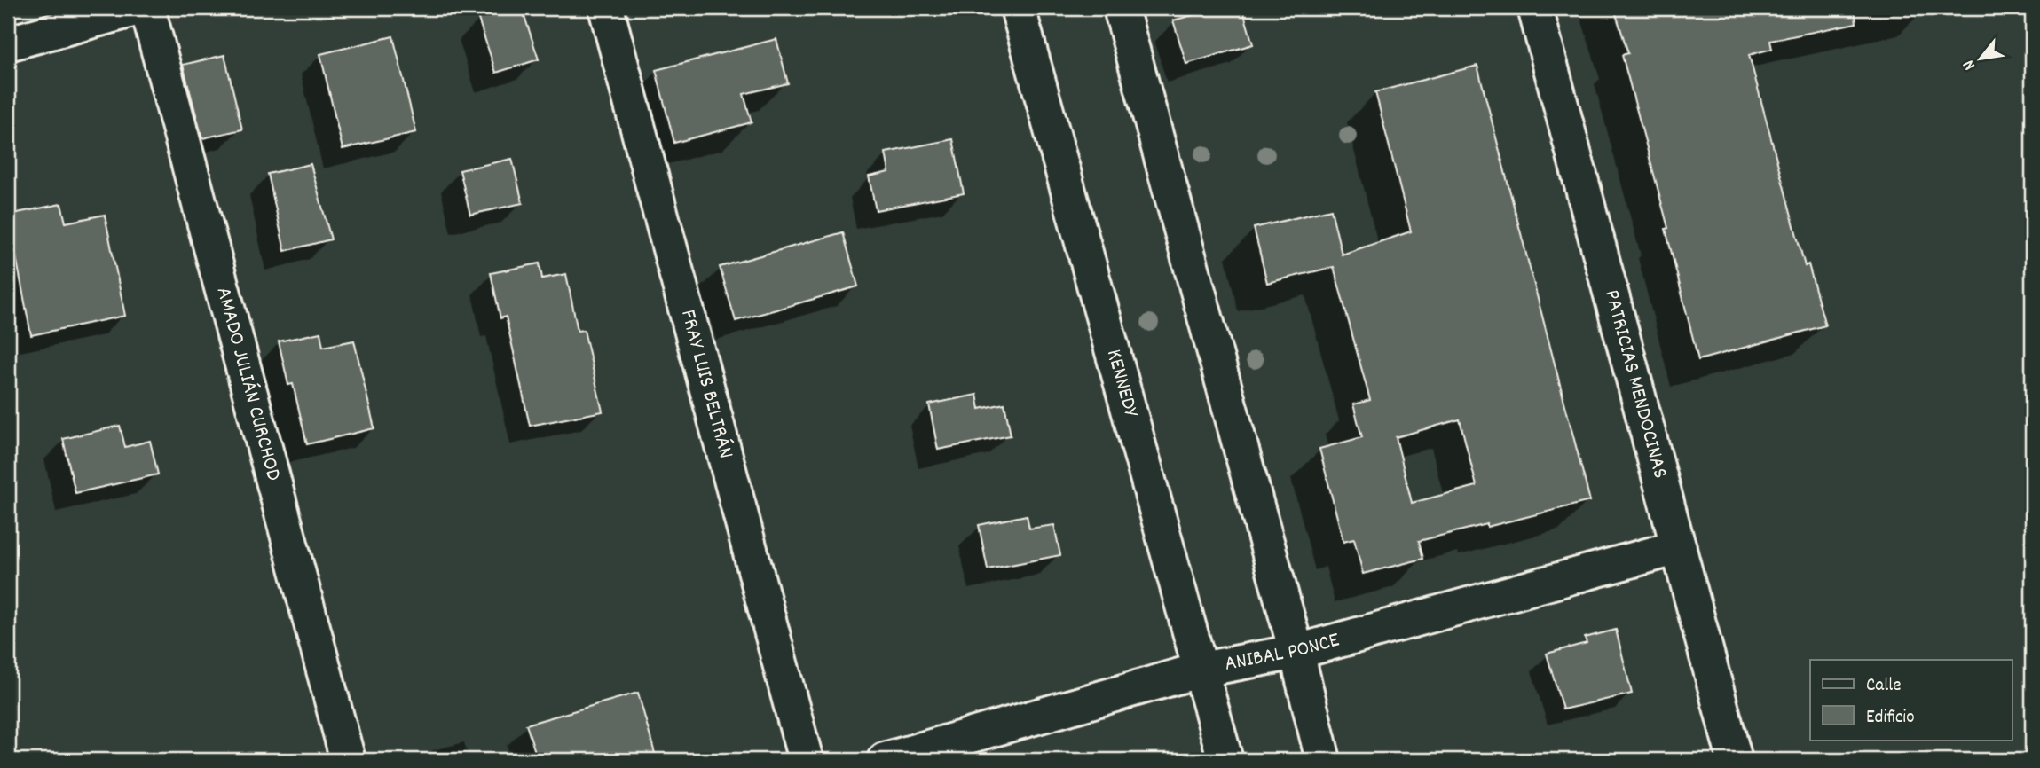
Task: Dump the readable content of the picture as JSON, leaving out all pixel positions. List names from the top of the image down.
{
  "streets": {
    "street": [
      "AMADO JULIÁN CURCHOD",
      "FRAY LUIS BELTRÁN",
      "KENNEDY",
      "PATRICIAS MENDOCINAS",
      "ANIBAL PONCE"
    ]
  },
  "crossings": [
    ["KENNEDY", "ANIBAL PONCE"],
    ["PATRICIAS MENDOCINAS", "ANIBAL PONCE"]
  ],
  "legend": ["Calle", "Edificio"],
  "north": "bottom left"
}
